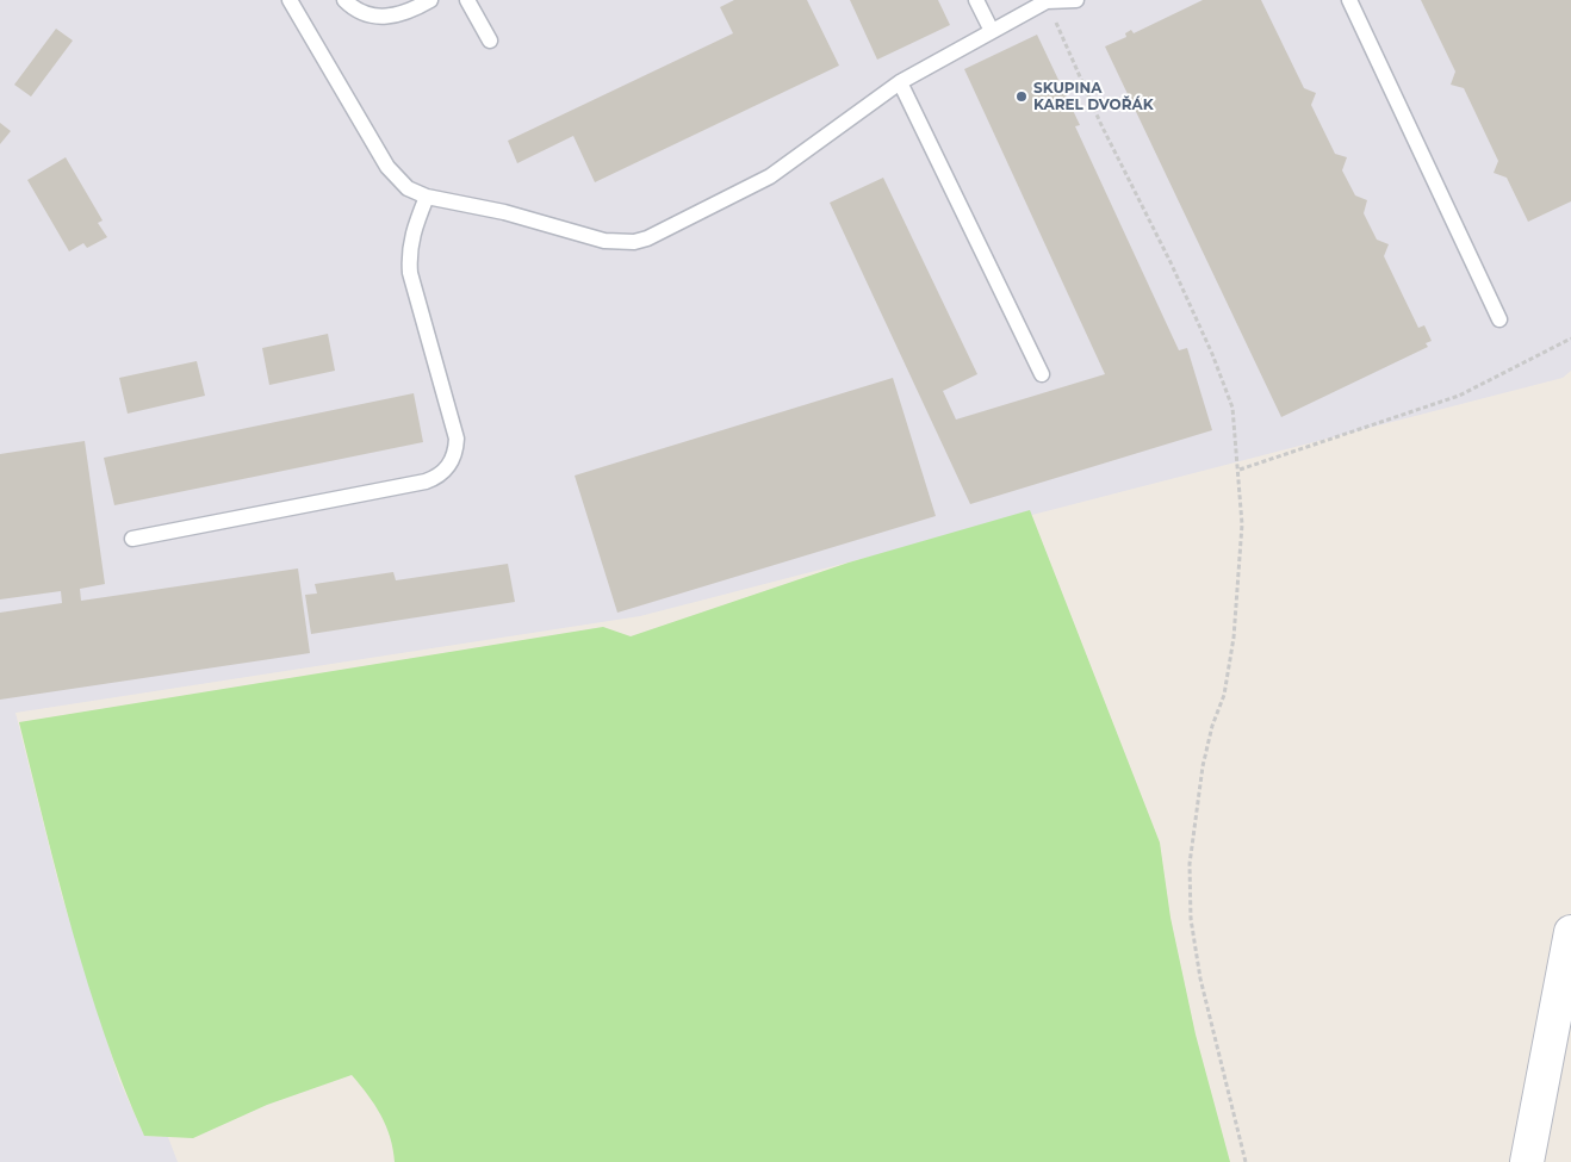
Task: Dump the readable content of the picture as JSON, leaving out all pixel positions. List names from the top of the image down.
{
  "places": ["SKUPINA KAREL DVOŘÁK"]
}
